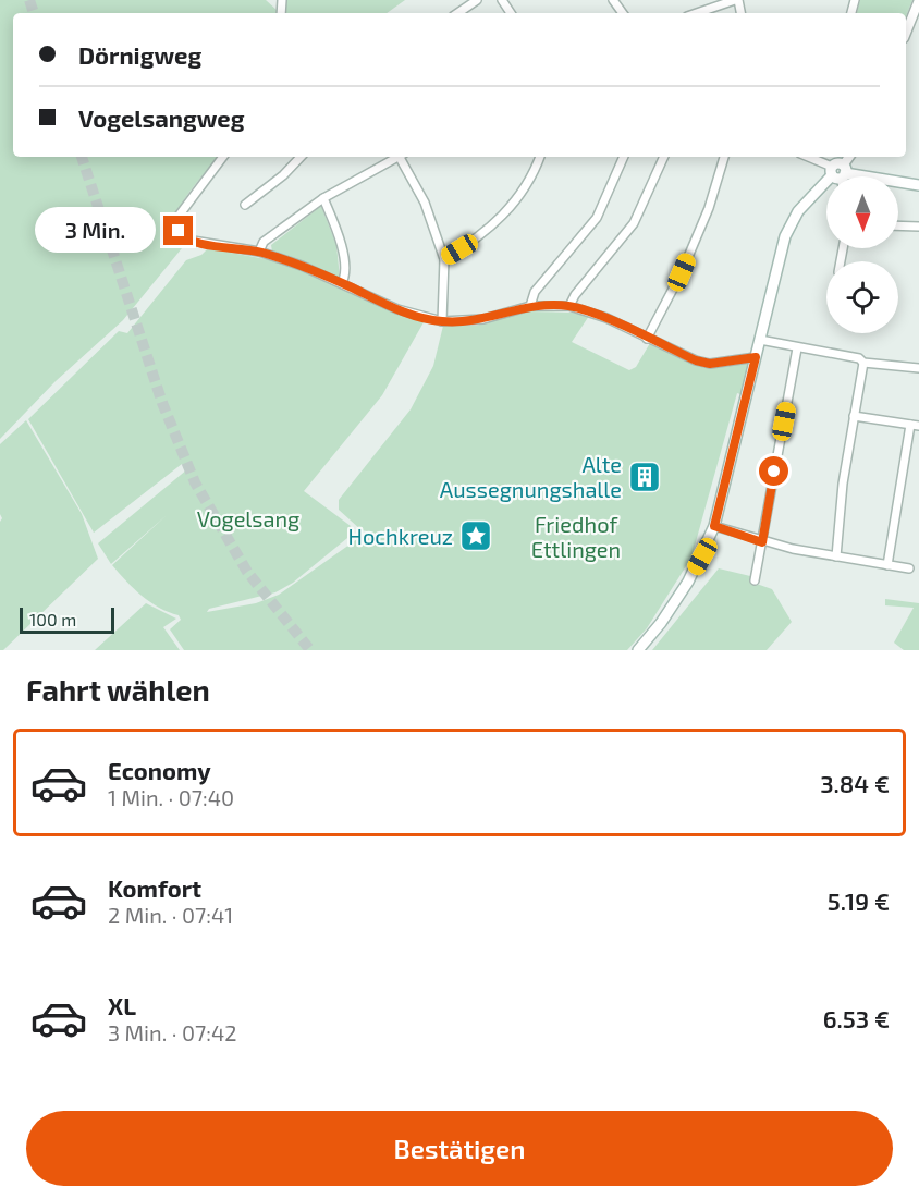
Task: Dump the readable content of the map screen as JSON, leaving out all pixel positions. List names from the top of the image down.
{
  "parks": ["Vogelsang", "Friedhof Ettlingen"],
  "places": {
    "building": ["Alte Aussegnungshalle"],
    "place": ["Hochkreuz"]
  },
  "scale_bar": "100 m",
  "north": "bottom",
  "page": {
    "banner": ["Dörnigweg", "Vogelsangweg"],
    "bubble": "3 Min.",
    "scale": "100 m",
    "heading": "Fahrt wählen",
    "list": [
      {
        "name": "Economy",
        "note": "1 Min. · 07:40",
        "value": "3.84 €"
      },
      {
        "name": "Komfort",
        "note": "2 Min. · 07:41",
        "value": "5.19 €"
      },
      {
        "name": "XL",
        "note": "3 Min. · 07:42",
        "value": "6.53 €"
      }
    ],
    "buttons": "Bestätigen"
  }
}
